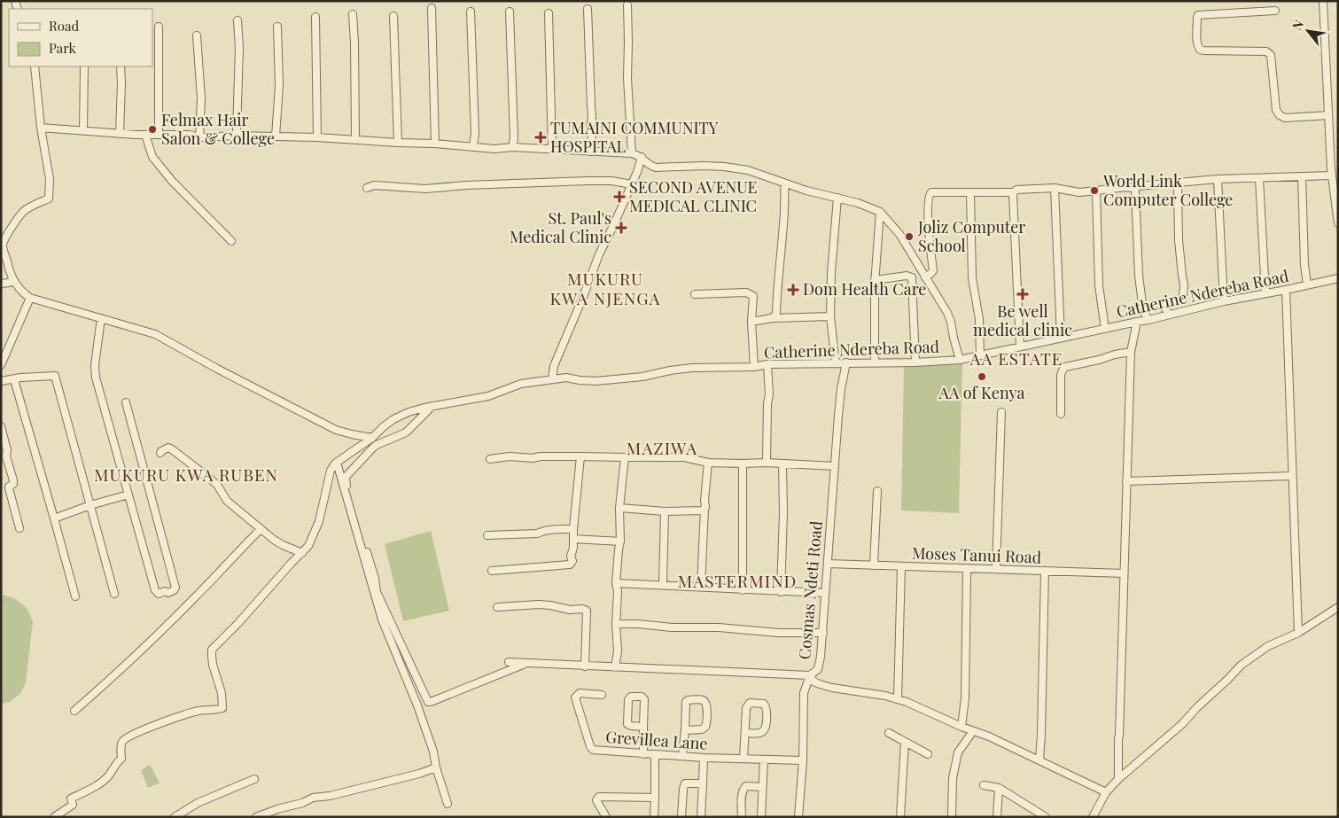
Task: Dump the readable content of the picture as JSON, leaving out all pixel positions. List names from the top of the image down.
{
  "streets": {
    "street": [
      "Catherine Ndereba Road",
      "Moses Tanui Road",
      "Cosmas Ndeti Road",
      "Grevillea Lane"
    ]
  },
  "crossings": [
    ["Catherine Ndereba Road", "Cosmas Ndeti Road"],
    ["Moses Tanui Road", "Cosmas Ndeti Road"],
    ["Cosmas Ndeti Road", "Grevillea Lane"]
  ],
  "districts": [
    "MUKURU KWA NJENGA",
    "AA ESTATE",
    "MAZIWA",
    "MUKURU KWA RUBEN",
    "MASTERMIND"
  ],
  "places": {
    "other": [
      "Felmax Hair Salon & College",
      "World Link Computer College",
      "Joliz Computer School",
      "AA of Kenya"
    ],
    "health": [
      "TUMAINI COMMUNITY HOSPITAL",
      "SECOND AVENUE MEDICAL CLINIC",
      "St. Paul's Medical Clinic",
      "Dom Health Care",
      "Be well medical clinic"
    ]
  },
  "legend": ["Road", "Park"],
  "north": "top left"
}
